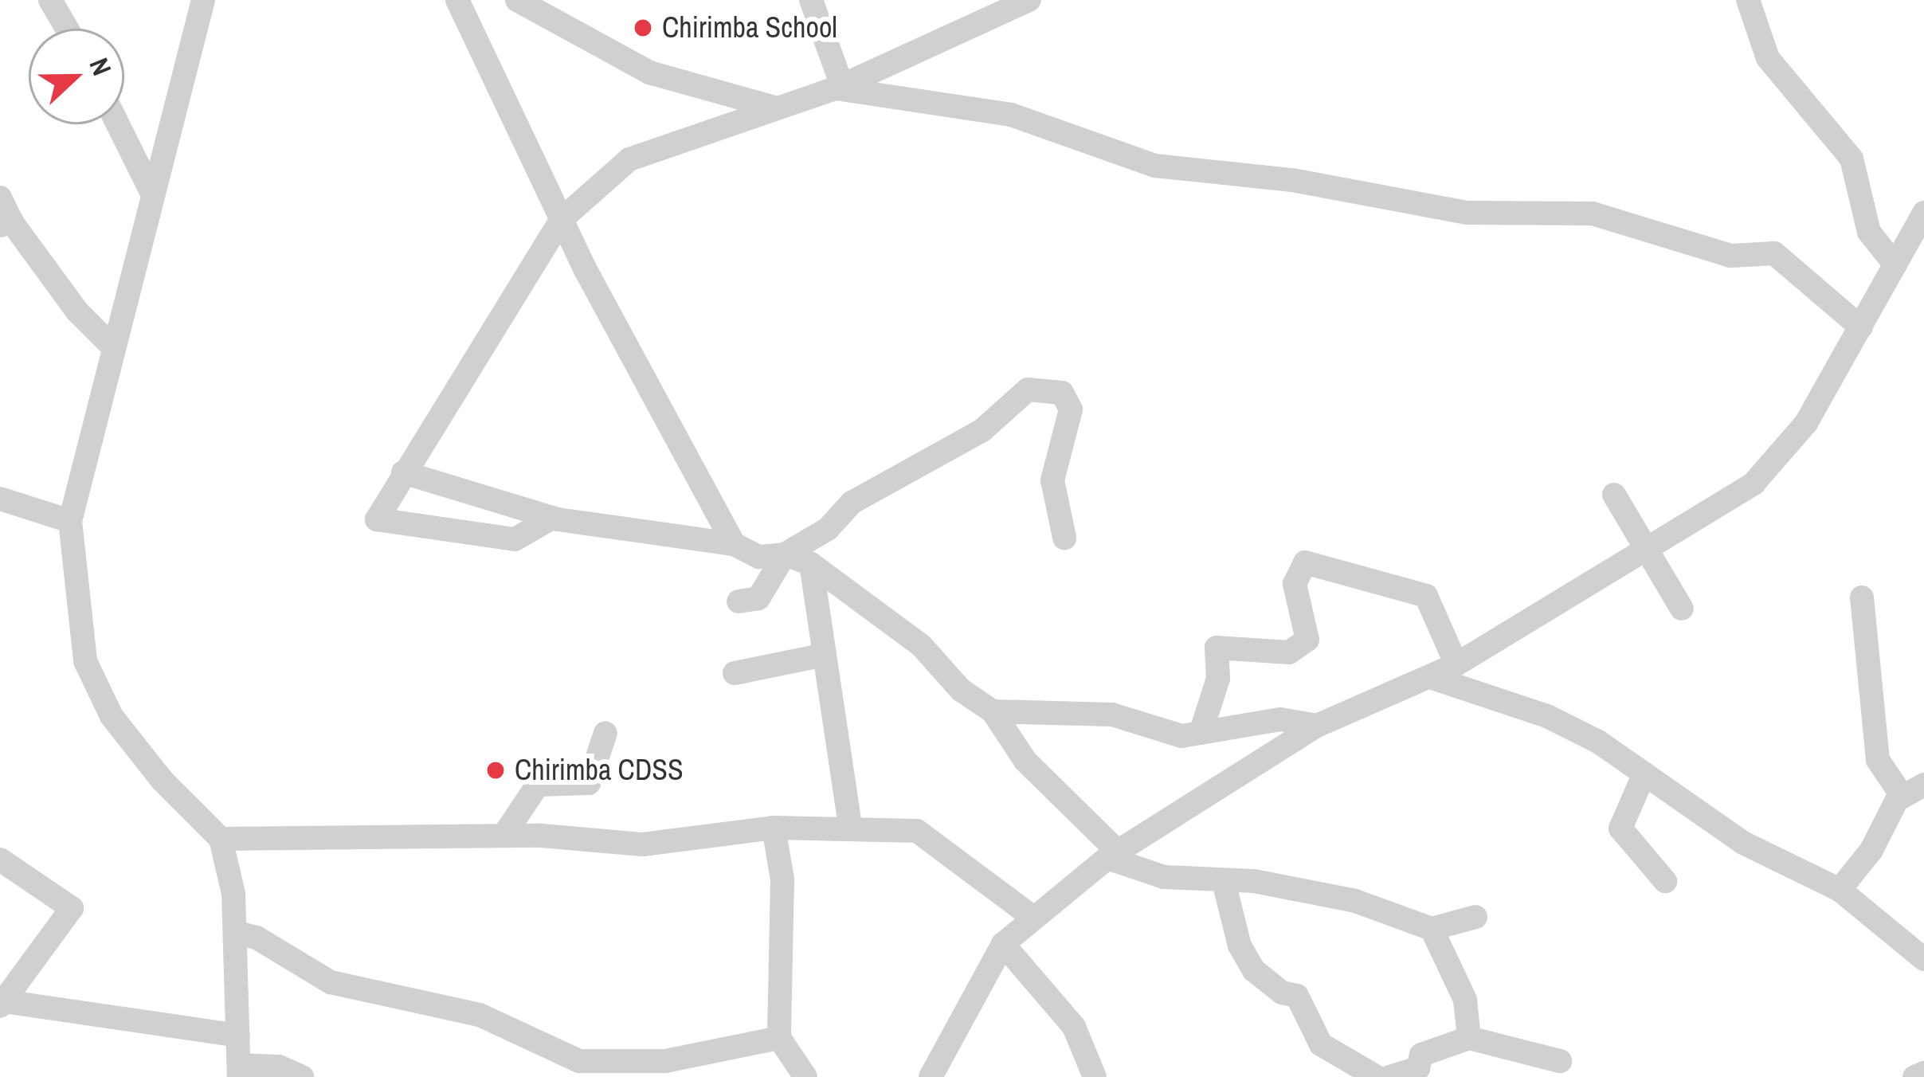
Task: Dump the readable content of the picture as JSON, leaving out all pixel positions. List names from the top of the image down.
{
  "places": ["Chirimba School", "Chirimba CDSS"],
  "north": "right"
}
